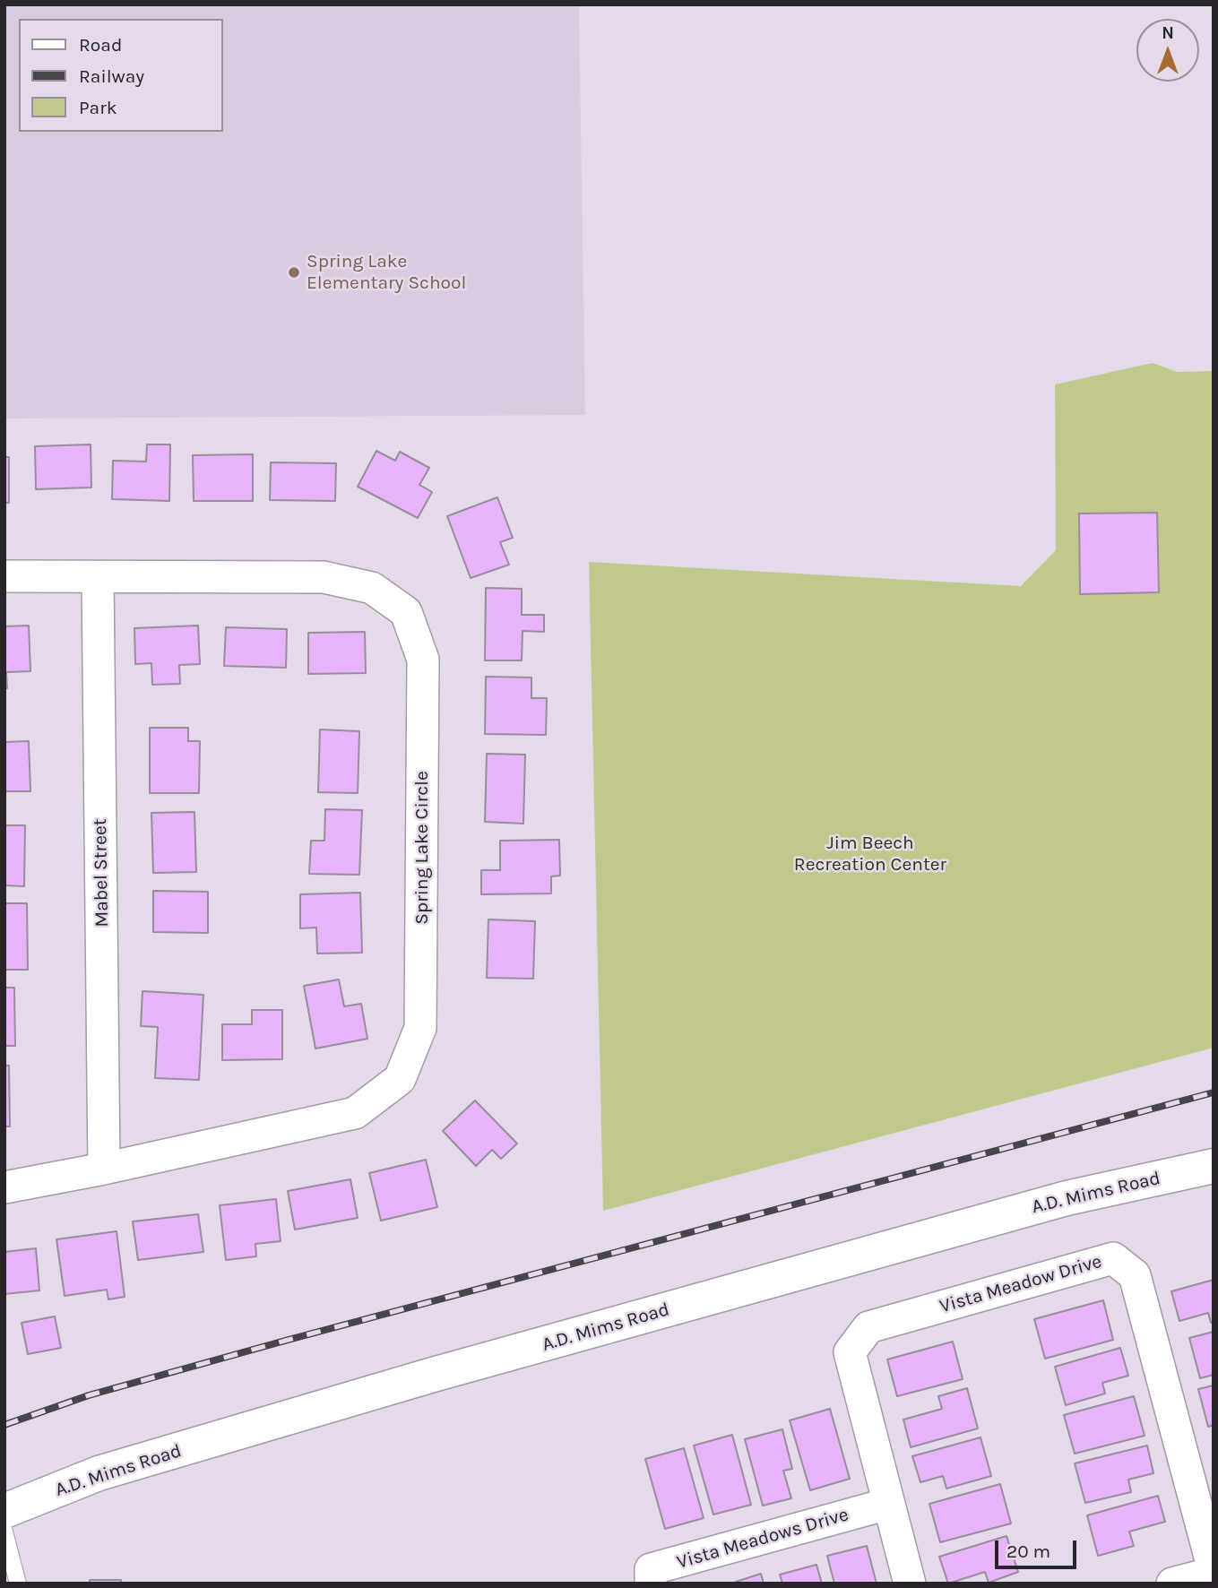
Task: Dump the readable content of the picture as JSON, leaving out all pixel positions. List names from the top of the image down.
{
  "streets": {
    "street": [
      "Spring Lake Circle",
      "Mabel Street",
      "A.D. Mims Road",
      "Vista Meadow Drive",
      "Vista Meadows Drive"
    ]
  },
  "crossings": [
    ["Spring Lake Circle", "Mabel Street"],
    ["Vista Meadow Drive", "Vista Meadows Drive"]
  ],
  "parks": ["Jim Beech Recreation Center"],
  "places": ["Spring Lake Elementary School"],
  "legend": ["Road", "Railway", "Park"],
  "scale_bar": "20 m",
  "north": "top"
}
